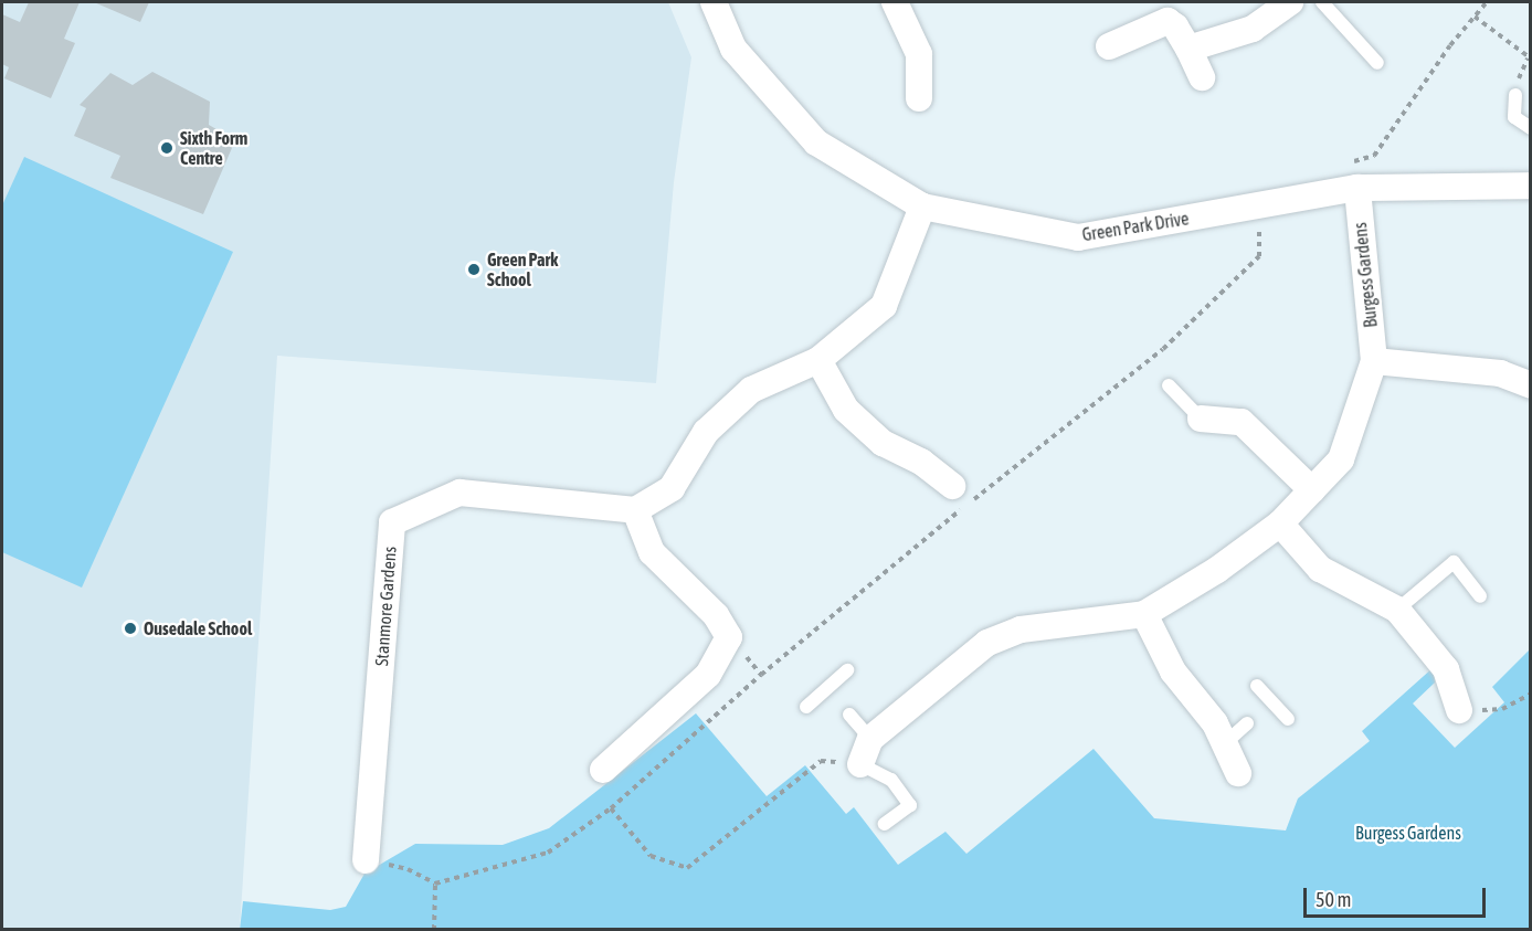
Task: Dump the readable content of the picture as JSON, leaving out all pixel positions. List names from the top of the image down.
{
  "streets": {
    "street": ["Green Park Drive", "Burgess Gardens", "Stanmore Gardens"]
  },
  "crossings": [
    ["Green Park Drive", "Burgess Gardens"]
  ],
  "parks": ["Burgess Gardens"],
  "places": ["Sixth Form Centre", "Green Park School", "Ousedale School"],
  "scale_bar": "50 m"
}
